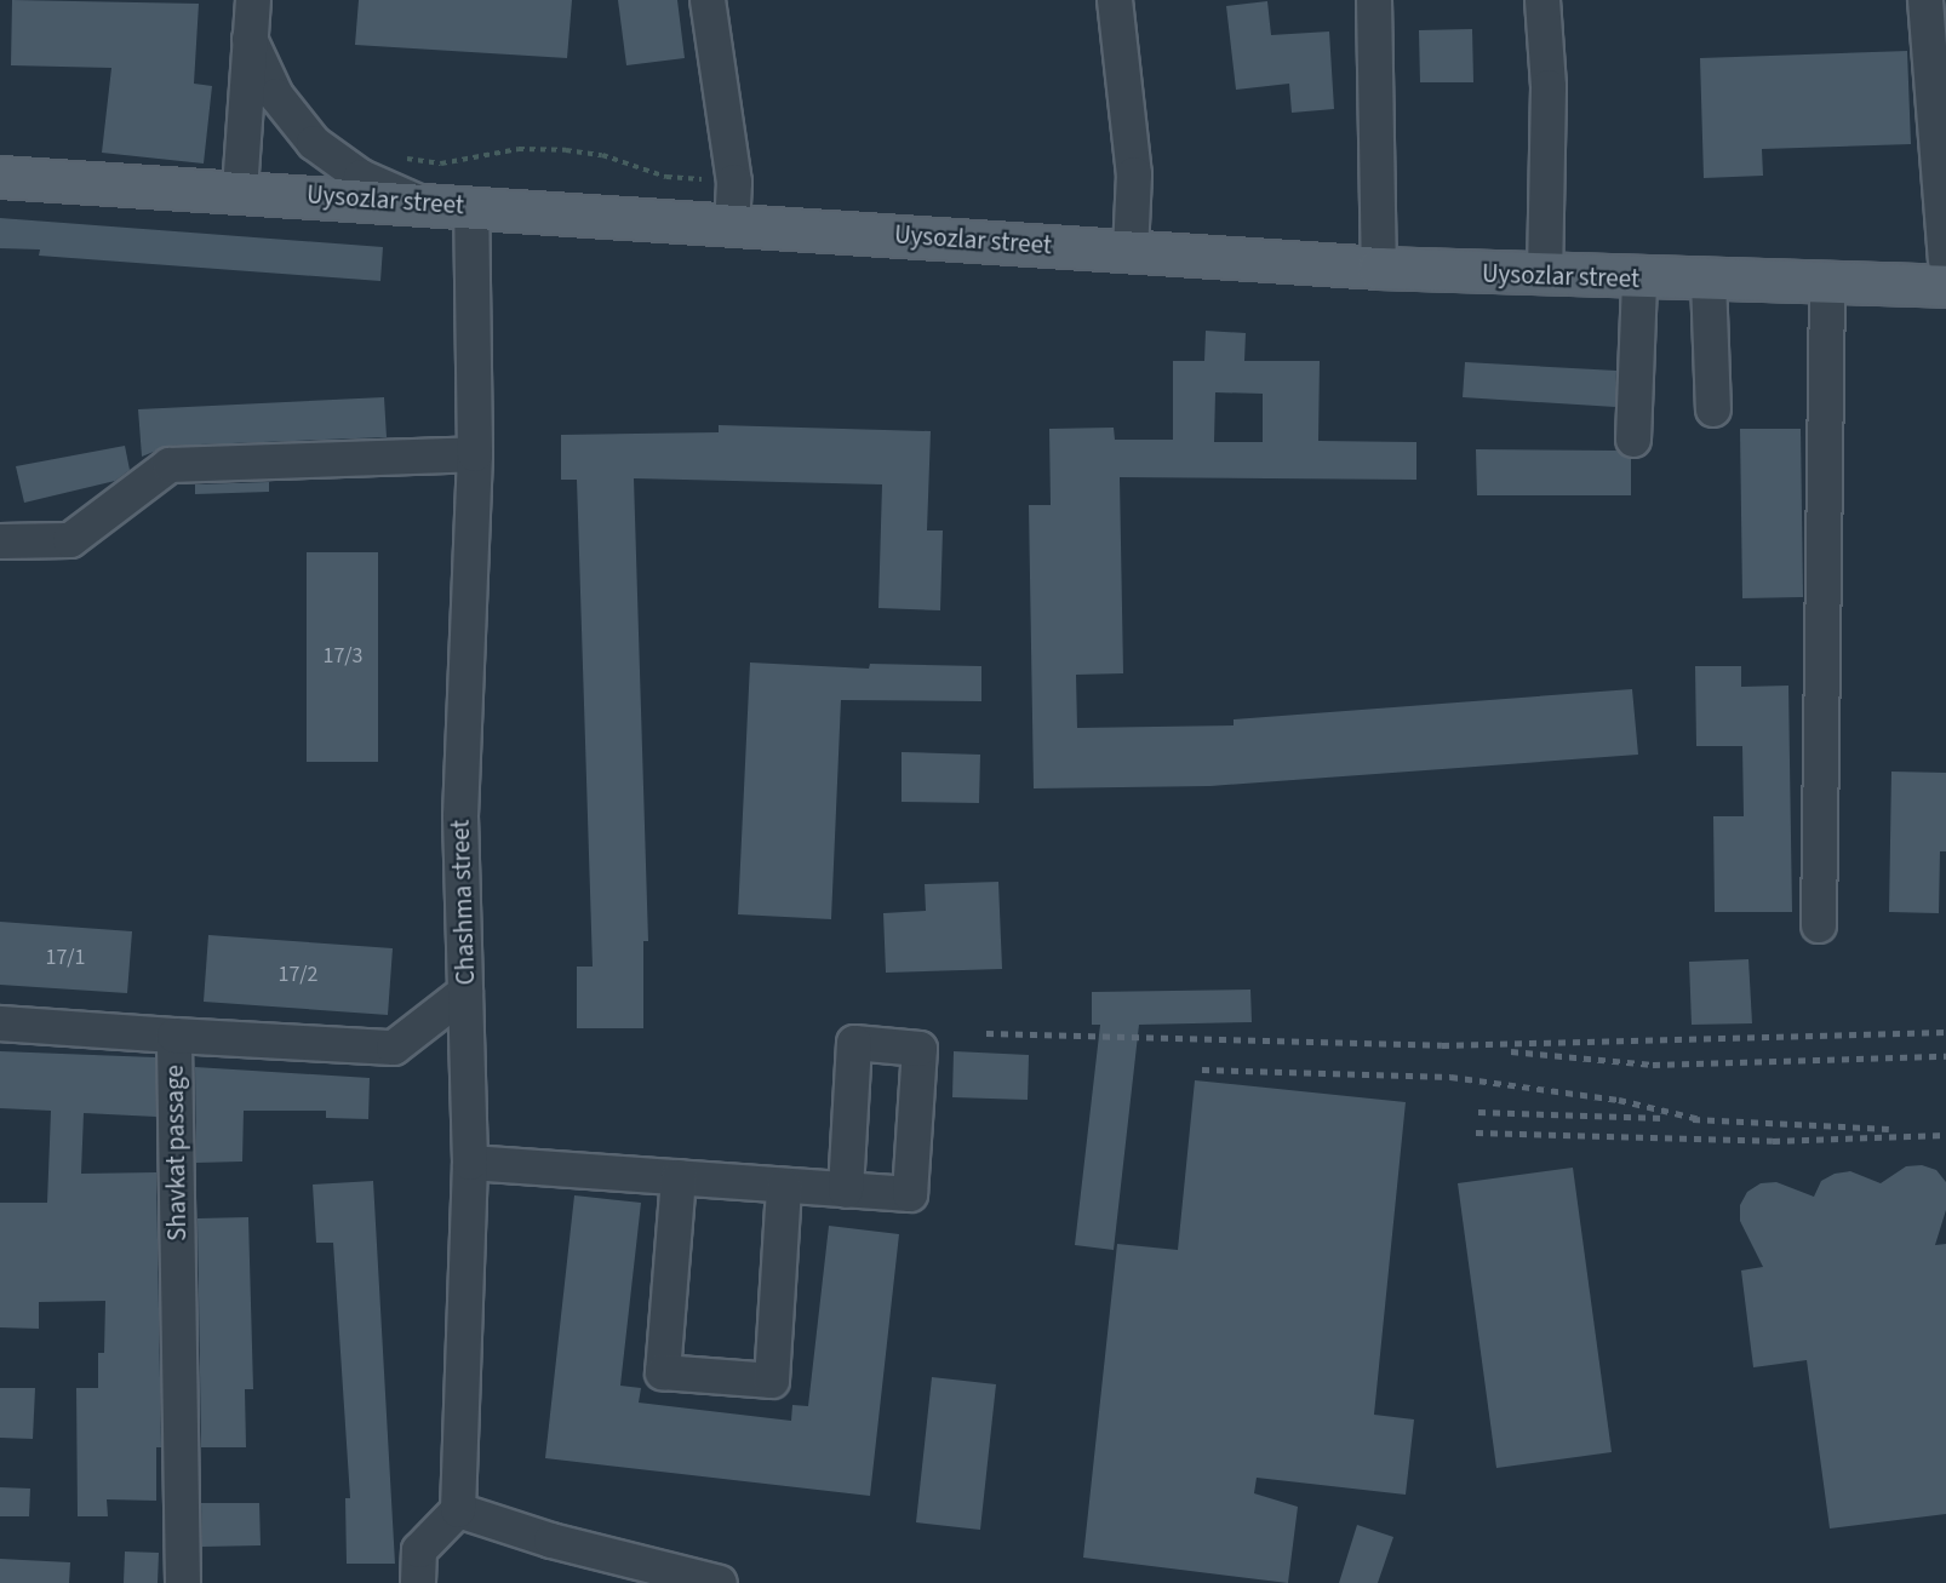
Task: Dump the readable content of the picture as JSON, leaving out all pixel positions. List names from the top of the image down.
{
  "streets": {
    "main road": ["Uysozlar street"],
    "street": ["Chashma street", "Shavkat passage"]
  },
  "crossings": [
    ["Uysozlar street", "Chashma street"],
    ["Chashma street", "Shavkat passage"]
  ],
  "house_numbers": ["17/3", "17/1", "17/2"]
}
